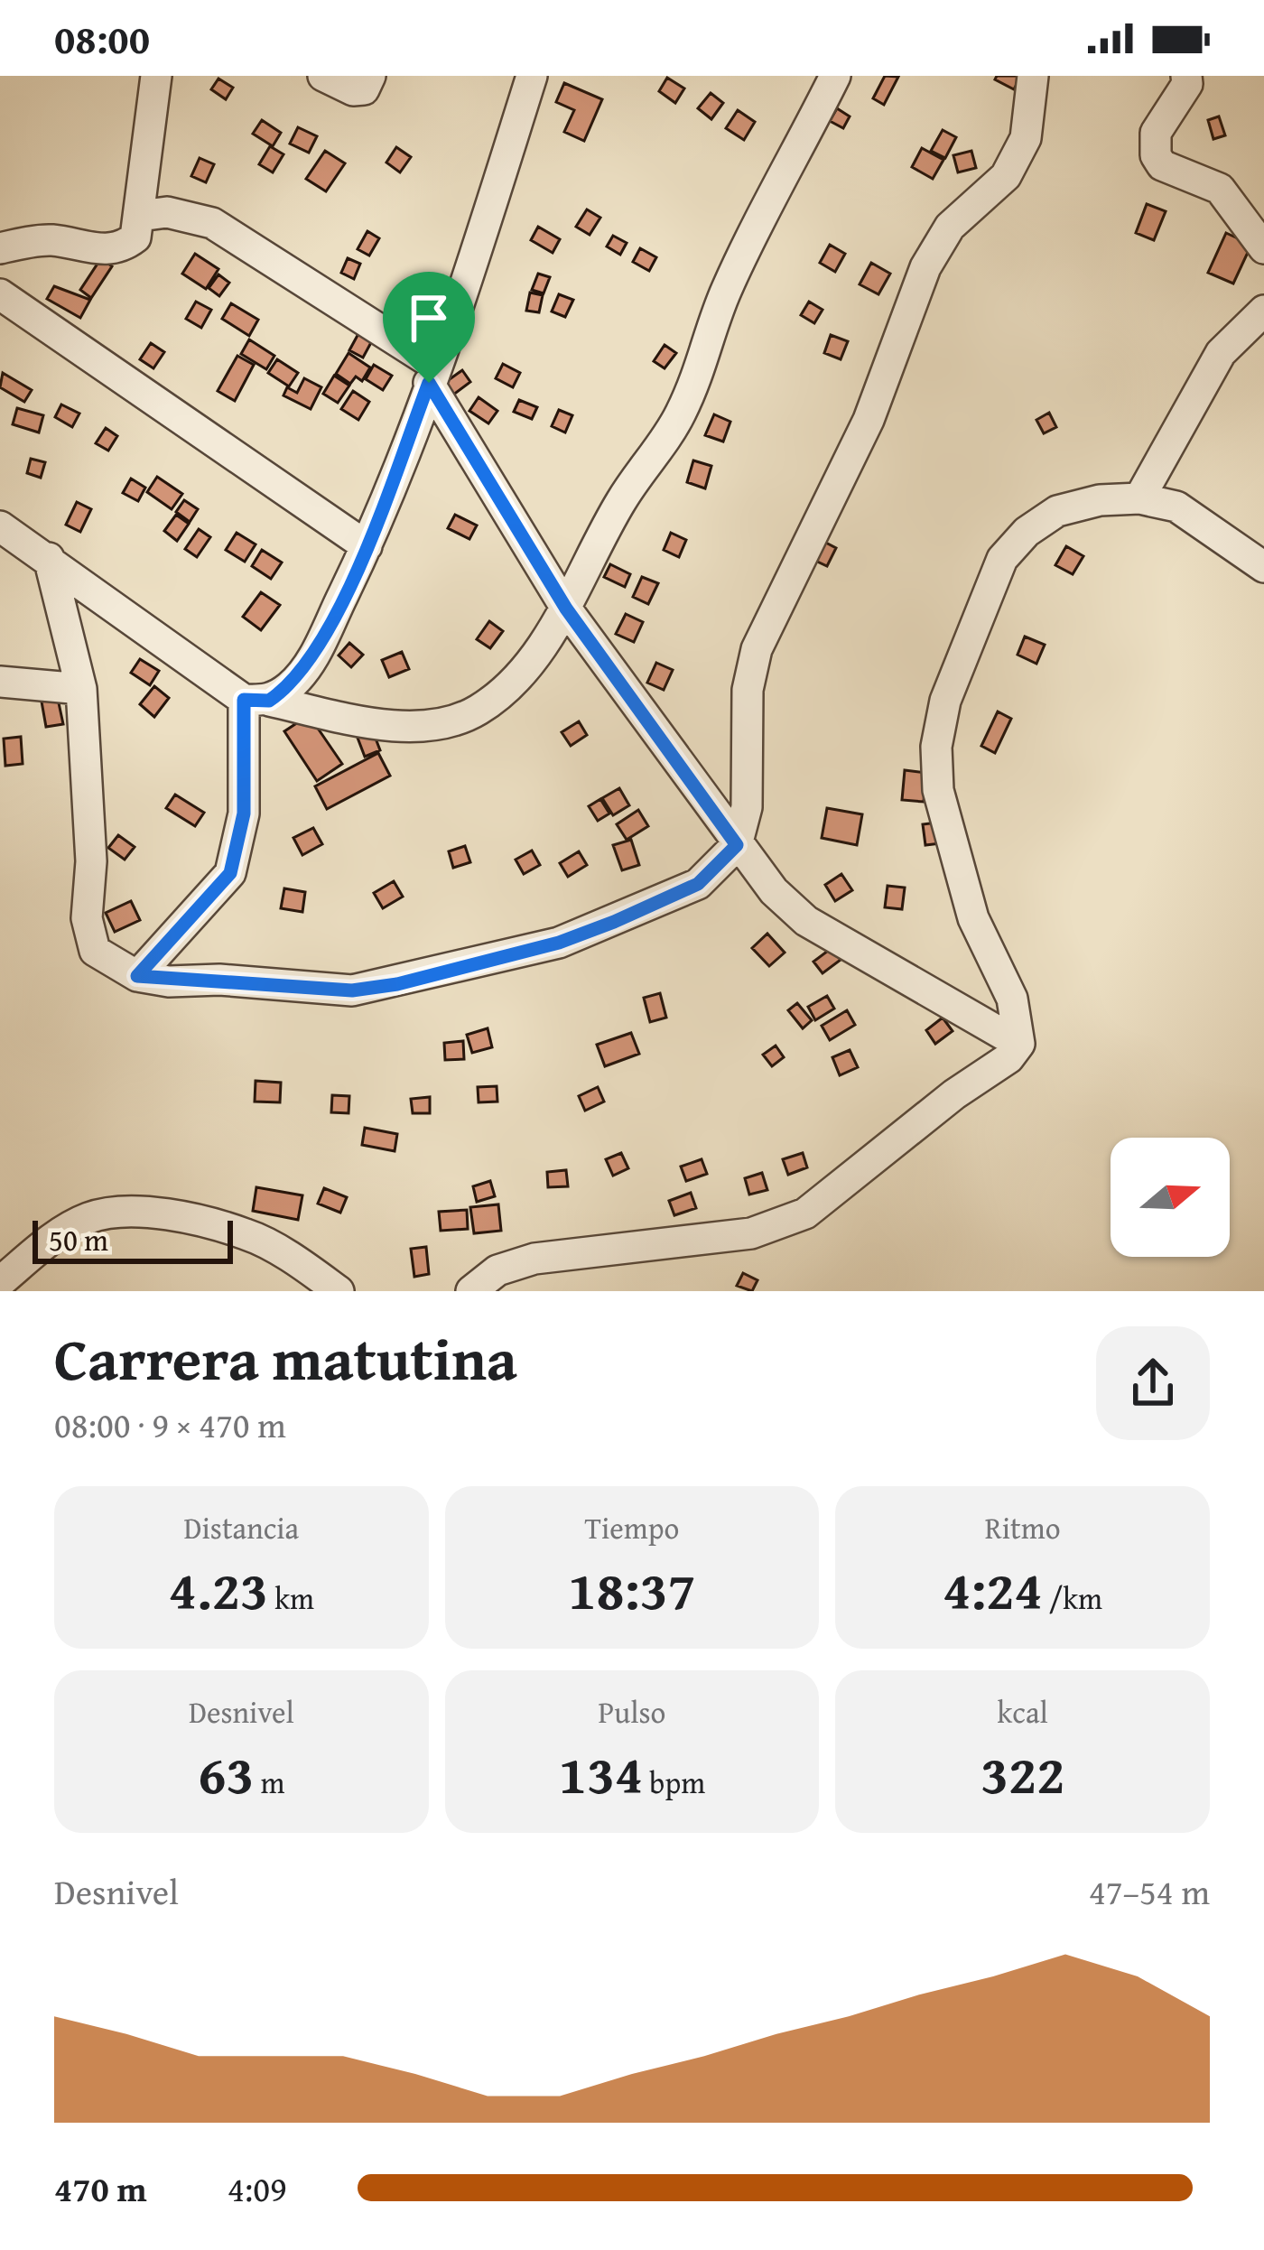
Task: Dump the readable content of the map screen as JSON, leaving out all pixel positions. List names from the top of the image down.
{
  "scale_bar": "50 m",
  "north": "right",
  "page": {
    "status": "08:00",
    "scale": "50 m",
    "heading": ["Carrera matutina", "08:00 · 9 × 470 m"],
    "stats": [
      ["Distancia", "4.23 km"],
      ["Tiempo", "18:37"],
      ["Ritmo", "4:24 /km"],
      ["Desnivel", "63 m"],
      ["Pulso", "134 bpm"],
      ["kcal", "322"]
    ],
    "chart": ["Desnivel", "47–54 m"],
    "list": [
      {
        "name": "470 m",
        "note": "4:09"
      }
    ]
  }
}
